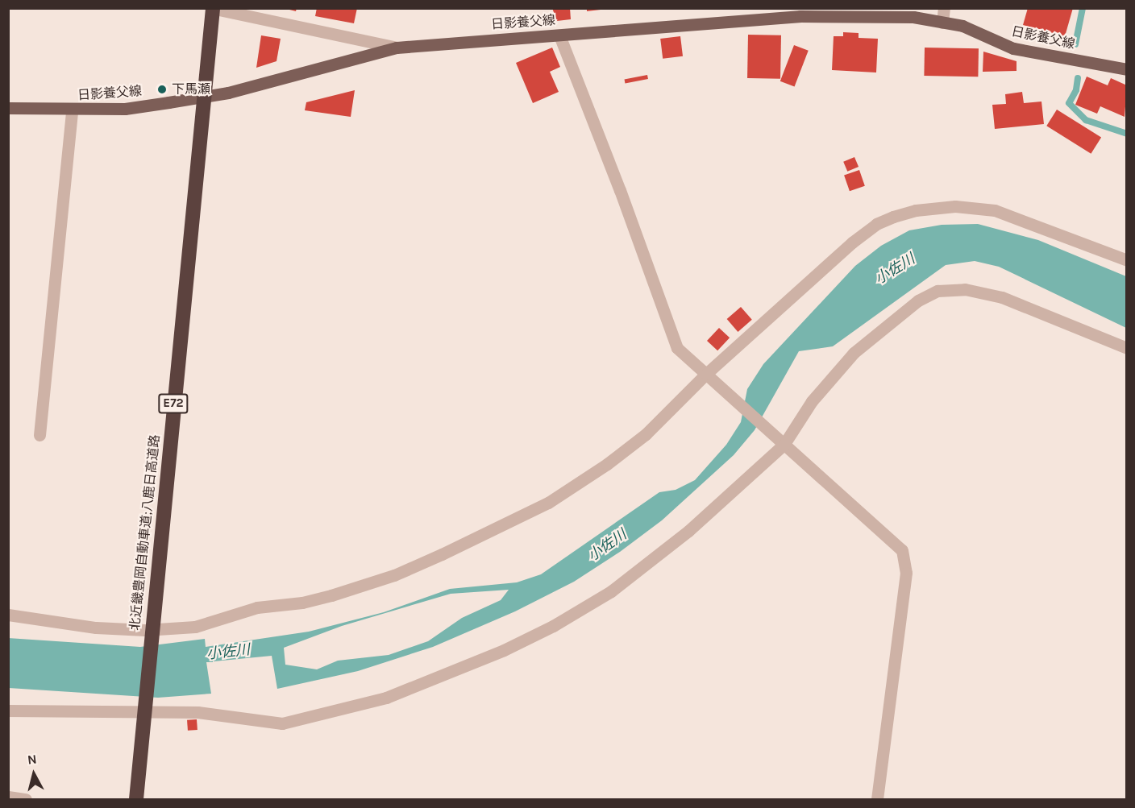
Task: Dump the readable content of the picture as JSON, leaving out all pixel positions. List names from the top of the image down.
{
  "streets": {
    "highway": ["E72", "北近畿豊岡自動車道;八鹿日高道路"],
    "main road": ["日影養父線"]
  },
  "water": ["小佐川"],
  "places": ["下馬瀬"],
  "north": "top"
}
